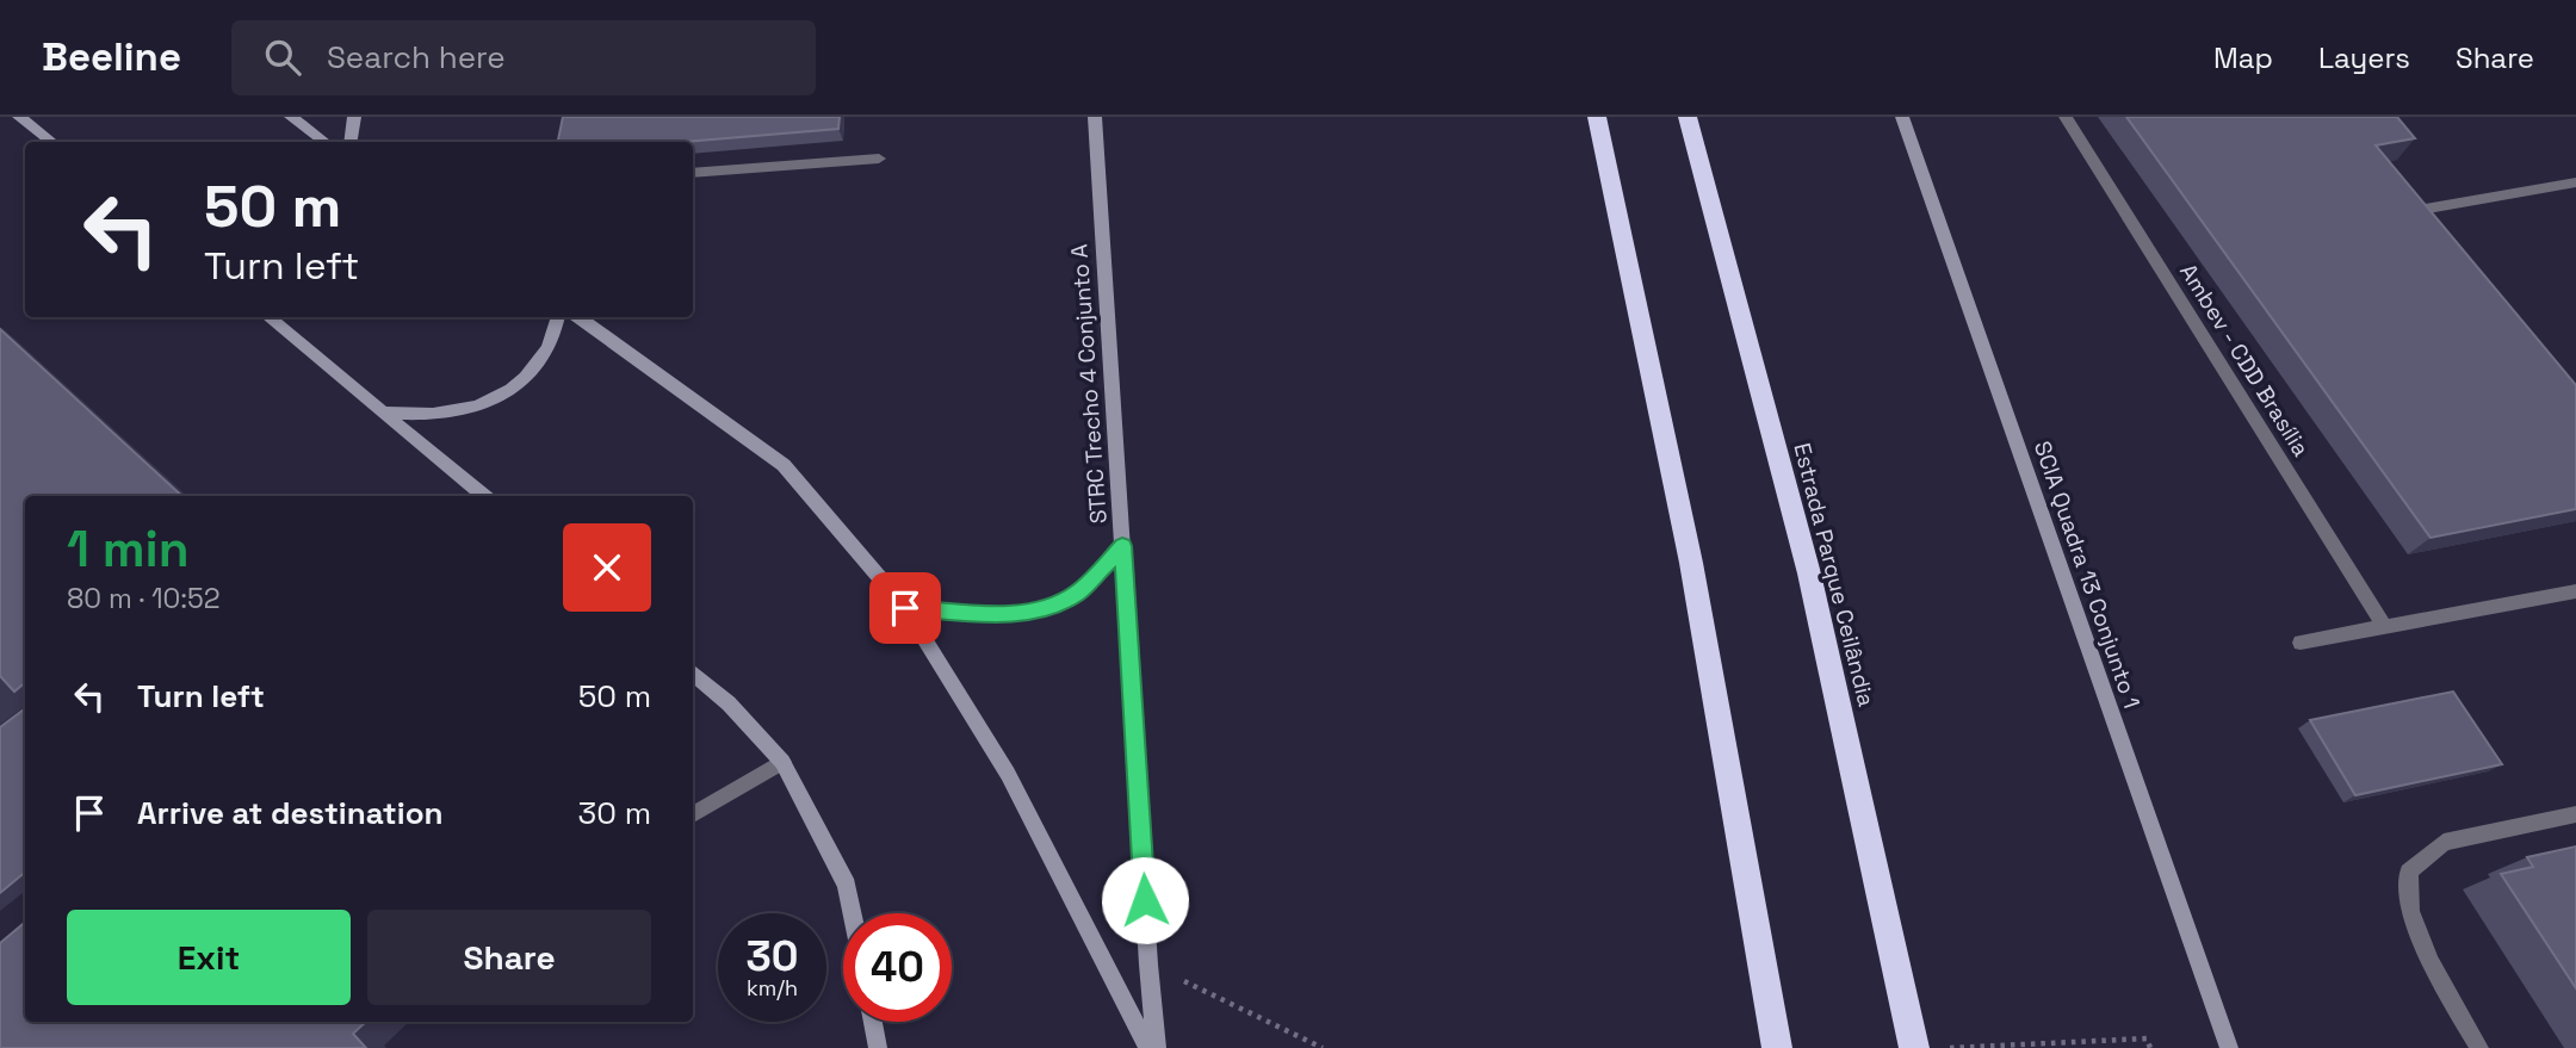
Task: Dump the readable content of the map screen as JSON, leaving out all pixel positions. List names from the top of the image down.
{
  "streets": {
    "highway": ["Estrada Parque Ceilândia"],
    "main road": ["STRC Trecho 4 Conjunto A", "SCIA Quadra 13 Conjunto 1"],
    "lane": ["Ambev - CDD Brasília"]
  },
  "page": {
    "header": "Beeline",
    "search": "Search here",
    "nav": ["Map", "Layers", "Share"],
    "turn": ["50 m", "Turn left"],
    "heading": ["1 min", "80 m · 10:52"],
    "list": [
      {
        "name": "Turn left",
        "value": "50 m"
      },
      {
        "name": "Arrive at destination",
        "value": "30 m"
      }
    ],
    "buttons": ["Exit", "Share"],
    "speed": "30 km/h",
    "limit": "40"
  }
}
